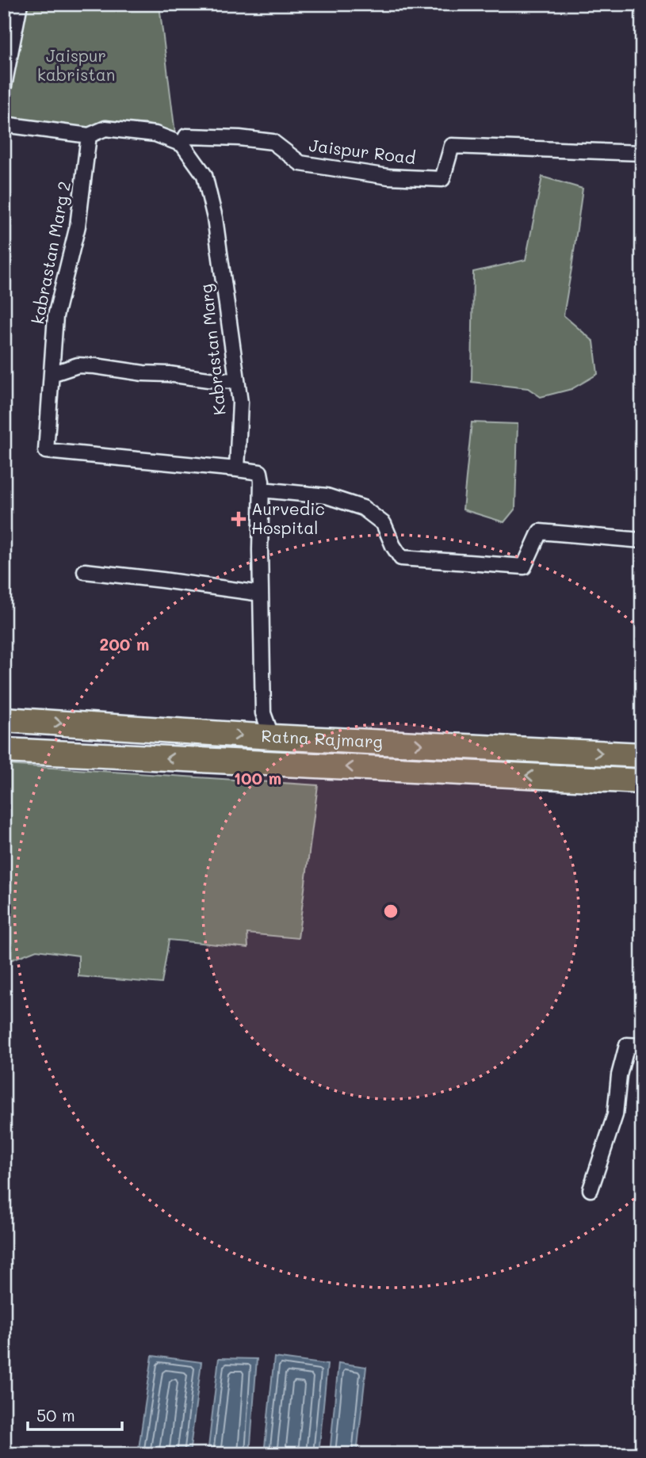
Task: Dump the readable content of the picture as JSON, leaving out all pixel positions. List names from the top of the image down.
{
  "streets": {
    "highway": ["Ratna Rajmarg"],
    "street": ["Jaispur Road", "kabrastan Marg 2", "Kabrastan Marg"]
  },
  "crossings": [
    ["Jaispur Road", "Kabrastan Marg"],
    ["kabrastan Marg 2", "Kabrastan Marg"]
  ],
  "parks": ["Jaispur kabristan"],
  "places": {
    "health": ["Aurvedic Hospital"]
  },
  "scale_bar": "50 m",
  "rings": ["200 m", "100 m"]
}
